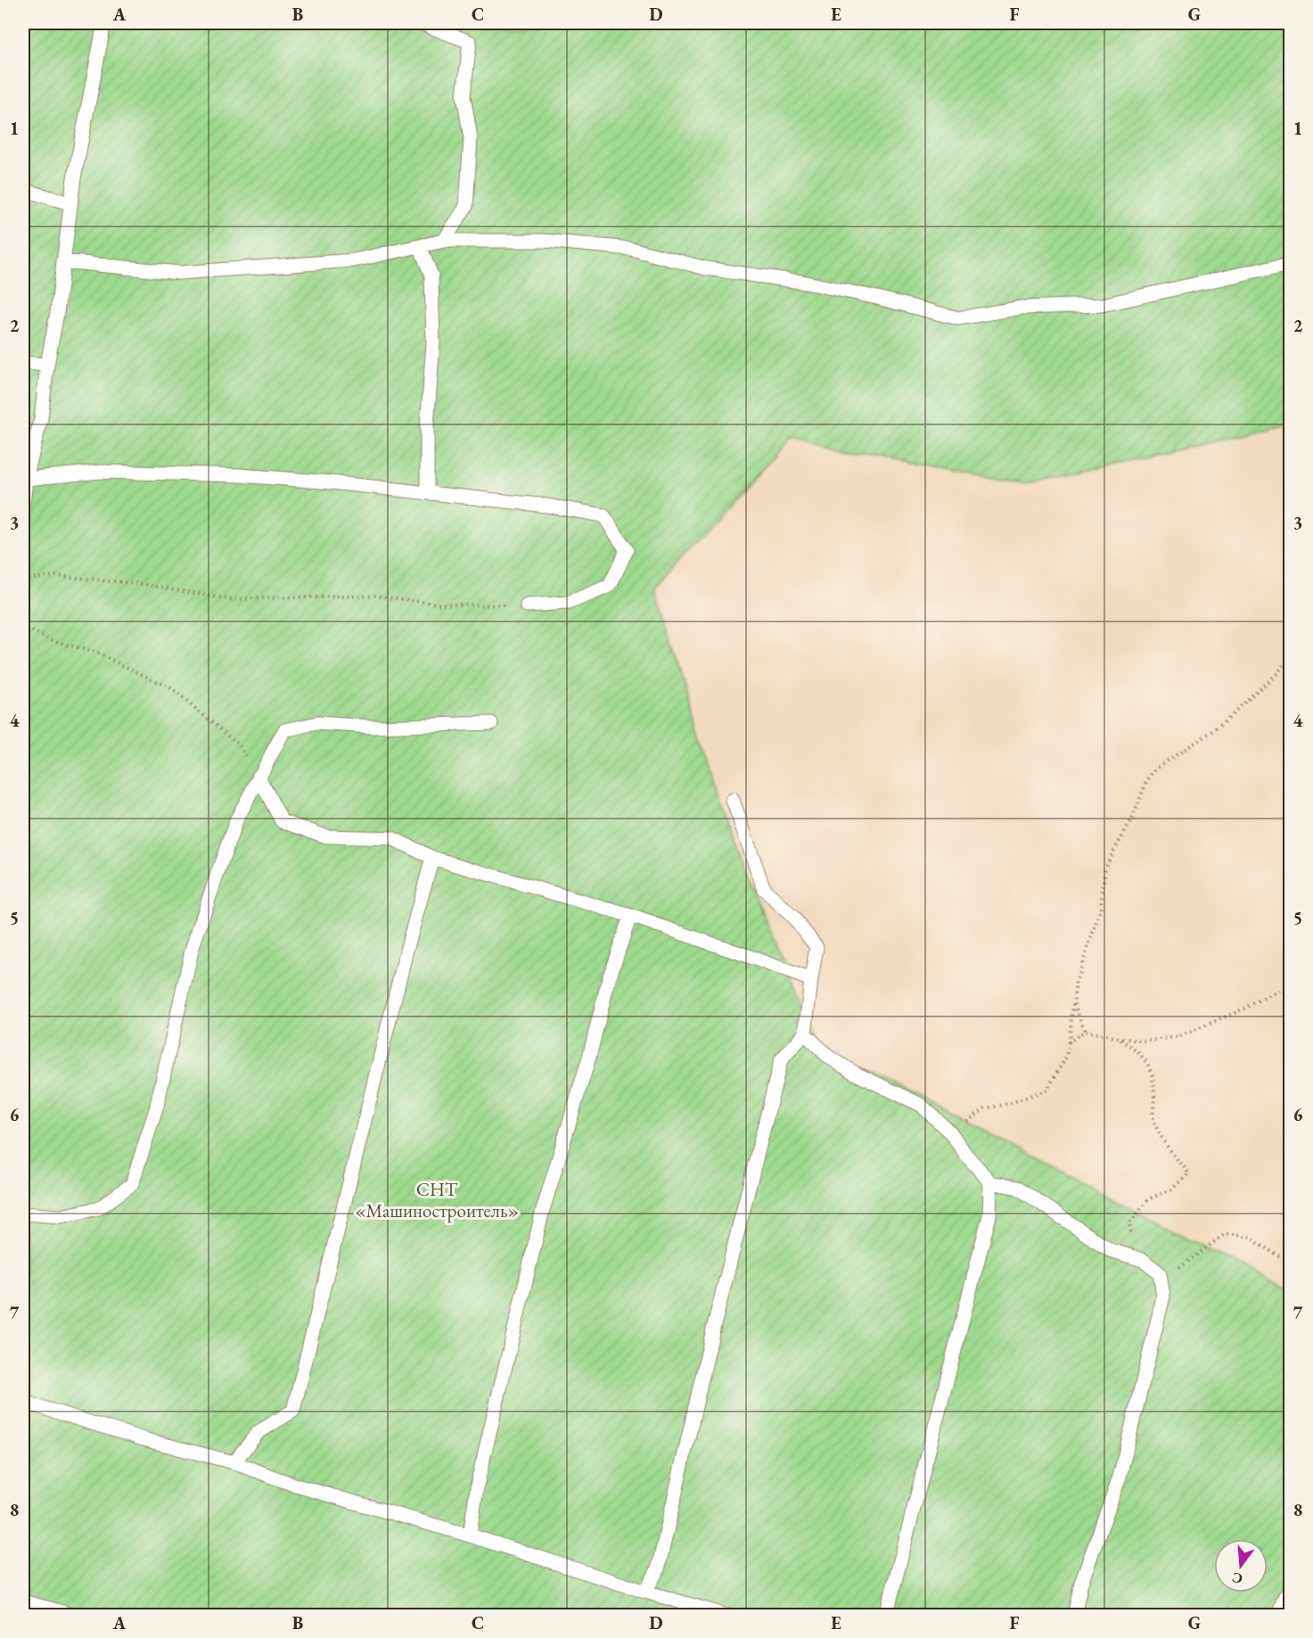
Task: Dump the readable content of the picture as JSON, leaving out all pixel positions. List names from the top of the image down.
{
  "parks": ["СНТ «Машиностроитель»"],
  "north": "bottom",
  "grid": {
    "columns": [
      "A",
      "B",
      "C",
      "D",
      "E",
      "F",
      "G"
    ],
    "rows": [
      "1",
      "2",
      "3",
      "4",
      "5",
      "6",
      "7",
      "8"
    ]
  }
}
